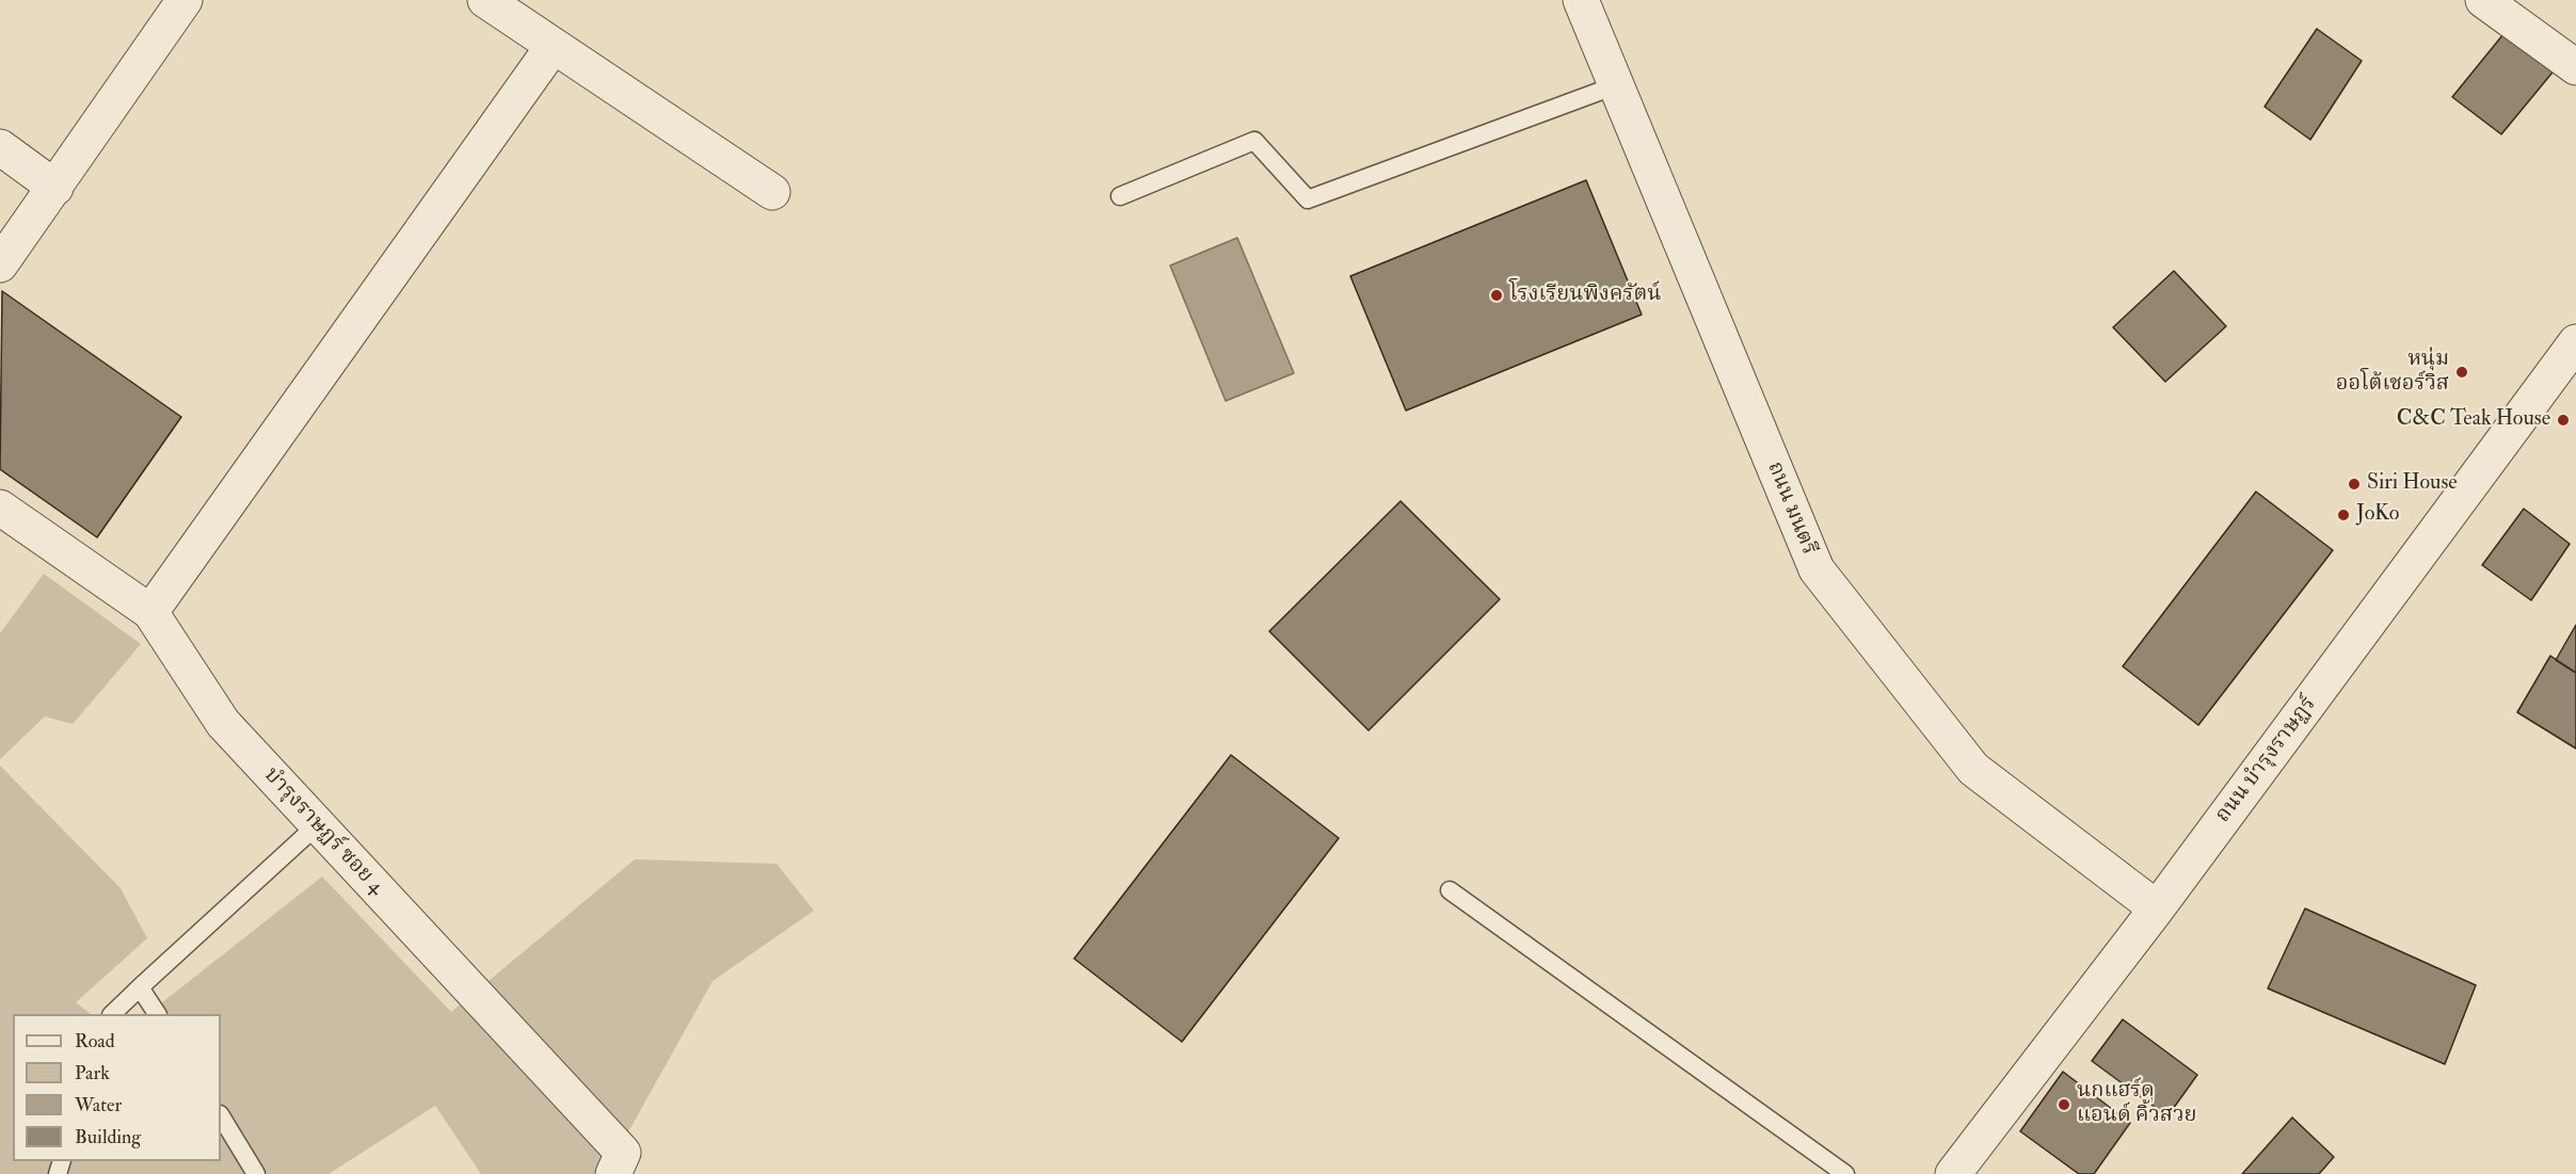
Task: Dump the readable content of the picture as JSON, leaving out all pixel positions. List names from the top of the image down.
{
  "streets": {
    "street": ["ถนน มนตรี", "ถนน บำรุงราษฏร์", "บำรุงราษฏร์ ซอย 4"]
  },
  "crossings": [
    ["ถนน มนตรี", "ถนน บำรุงราษฏร์"]
  ],
  "places": [
    "โรงเรียนพิงครัตน์",
    "หนุ่ม ออโต้เชอร์วิส",
    "C&C Teak House",
    "Siri House",
    "JoKo",
    "นกแฮร์ดู แอนด์ คิ้วสวย"
  ],
  "legend": [
    "Road",
    "Park",
    "Water",
    "Building"
  ]
}
